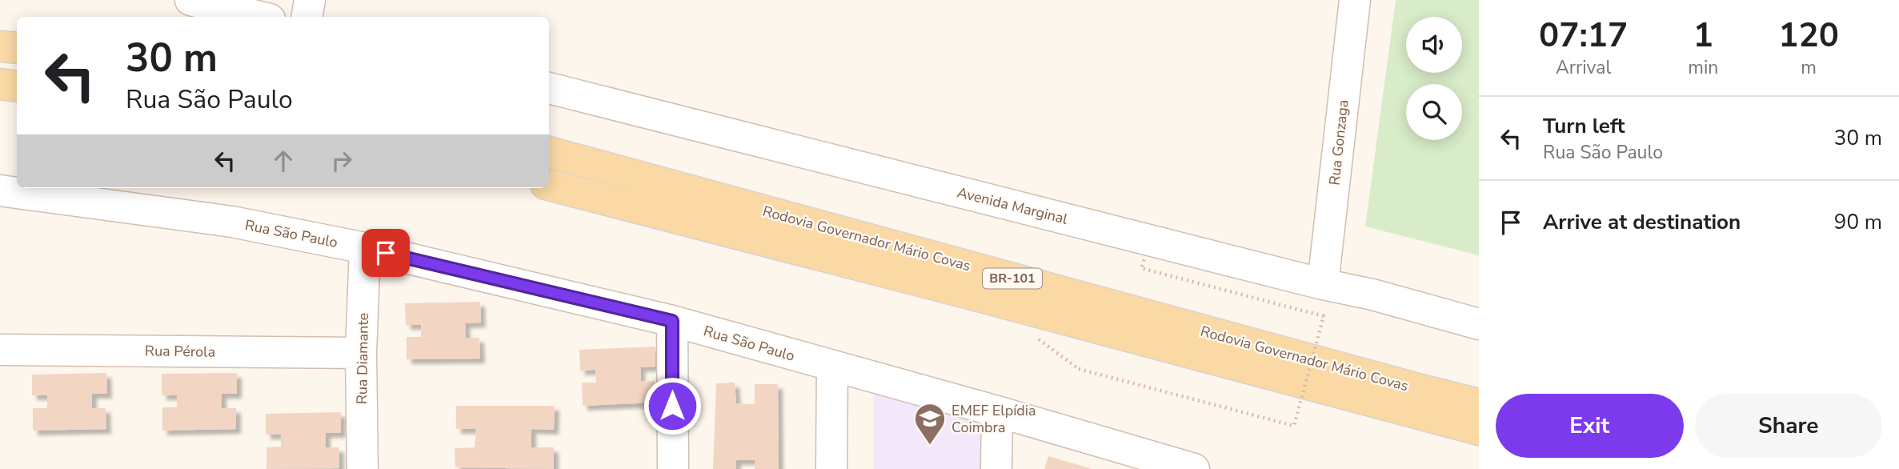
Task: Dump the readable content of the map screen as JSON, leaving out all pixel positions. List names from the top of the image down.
{
  "streets": {
    "main road": ["Rodovia Governador Mário Covas", "BR-101"],
    "street": [
      "Rua Gonzaga",
      "Avenida Marginal",
      "Rua São Paulo",
      "Rua Pérola",
      "Rua Diamante"
    ]
  },
  "crossings": [
    ["Rua Gonzaga", "Avenida Marginal"],
    ["Rua São Paulo", "Rua Diamante"],
    ["Rua Pérola", "Rua Diamante"]
  ],
  "places": {
    "school or university": ["EMEF Elpídia Coimbra"]
  },
  "page": {
    "eta": [
      "07:17",
      "Arrival",
      "1",
      "min",
      "120",
      "m"
    ],
    "turn": ["30 m", "Rua São Paulo"],
    "list": [
      {
        "name": "Turn left",
        "note": "Rua São Paulo",
        "value": "30 m"
      },
      {
        "name": "Arrive at destination",
        "value": "90 m"
      }
    ],
    "buttons": ["Exit", "Share"]
  }
}
